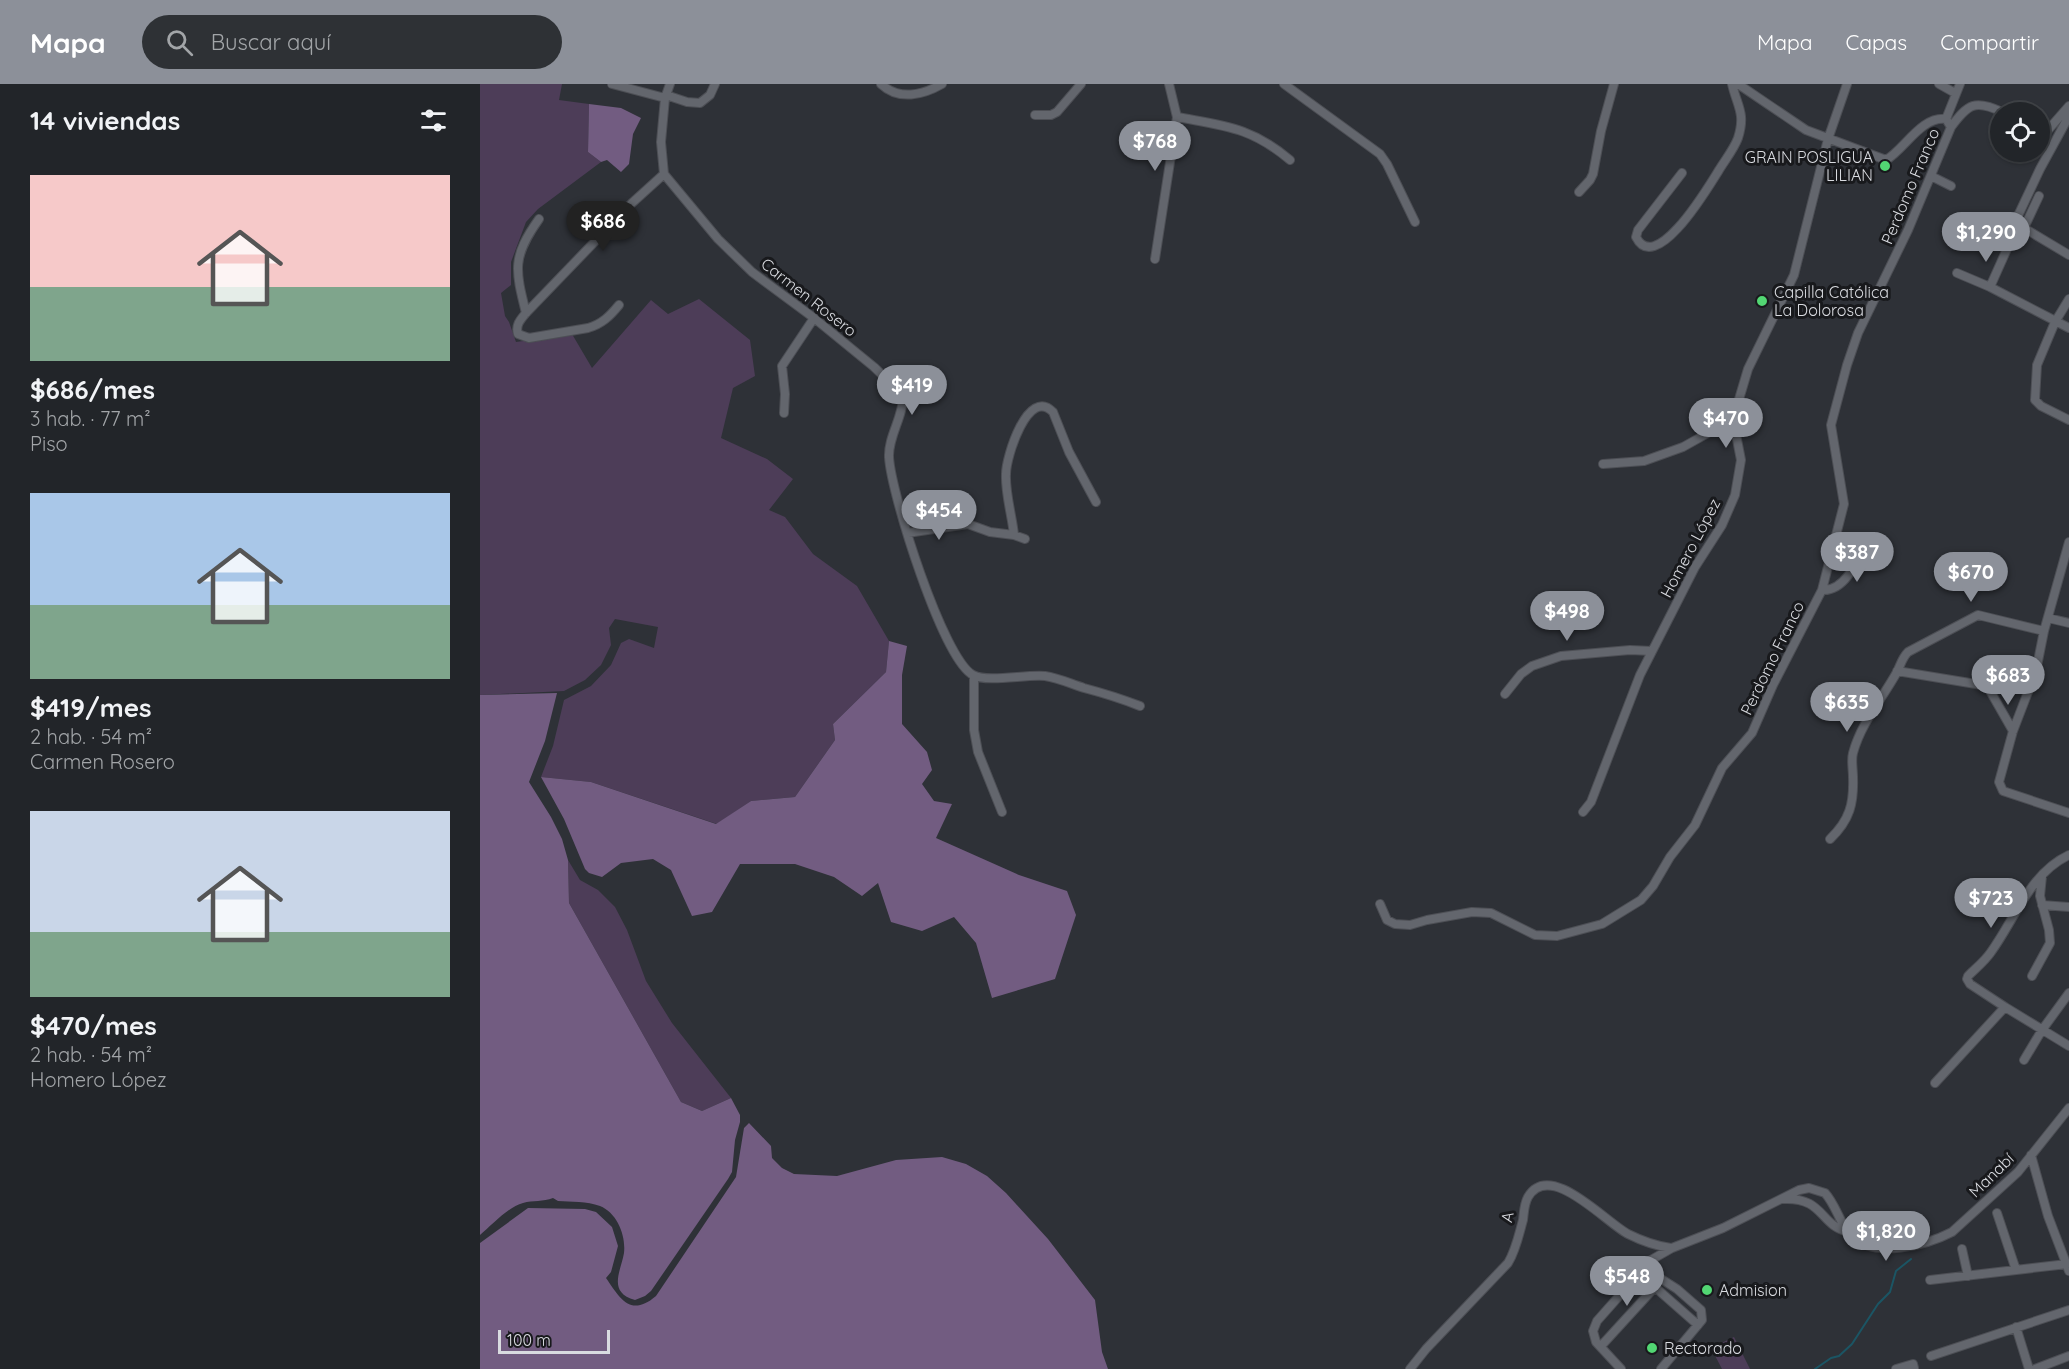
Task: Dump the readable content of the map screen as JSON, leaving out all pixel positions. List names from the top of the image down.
{
  "streets": {
    "street": [
      "Perdomo Franco",
      "Carmen Rosero",
      "Homero López",
      "Manabí",
      "A"
    ]
  },
  "crossings": [
    ["Manabí", "A"]
  ],
  "places": [
    "GRAIN POSLIGUA LILIAN",
    "Capilla Católica La Dolorosa",
    "Admision",
    "Rectorado"
  ],
  "scale_bar": "100 m",
  "page": {
    "header": "Mapa",
    "search": "Buscar aquí",
    "nav": ["Mapa", "Capas", "Compartir"],
    "heading": "14 viviendas",
    "price": [
      "$768",
      "$686",
      "$1,290",
      "$419",
      "$470",
      "$454",
      "$387",
      "$670",
      "$498",
      "$683",
      "$635",
      "$723",
      "$1,820",
      "$548"
    ],
    "list": [
      {
        "name": "$686/mes",
        "note": "3 hab. · 77 m² · Piso"
      },
      {
        "name": "$419/mes",
        "note": "2 hab. · 54 m² · Carmen Rosero"
      },
      {
        "name": "$470/mes",
        "note": "2 hab. · 54 m² · Homero López"
      }
    ],
    "scale": "100 m"
  }
}
